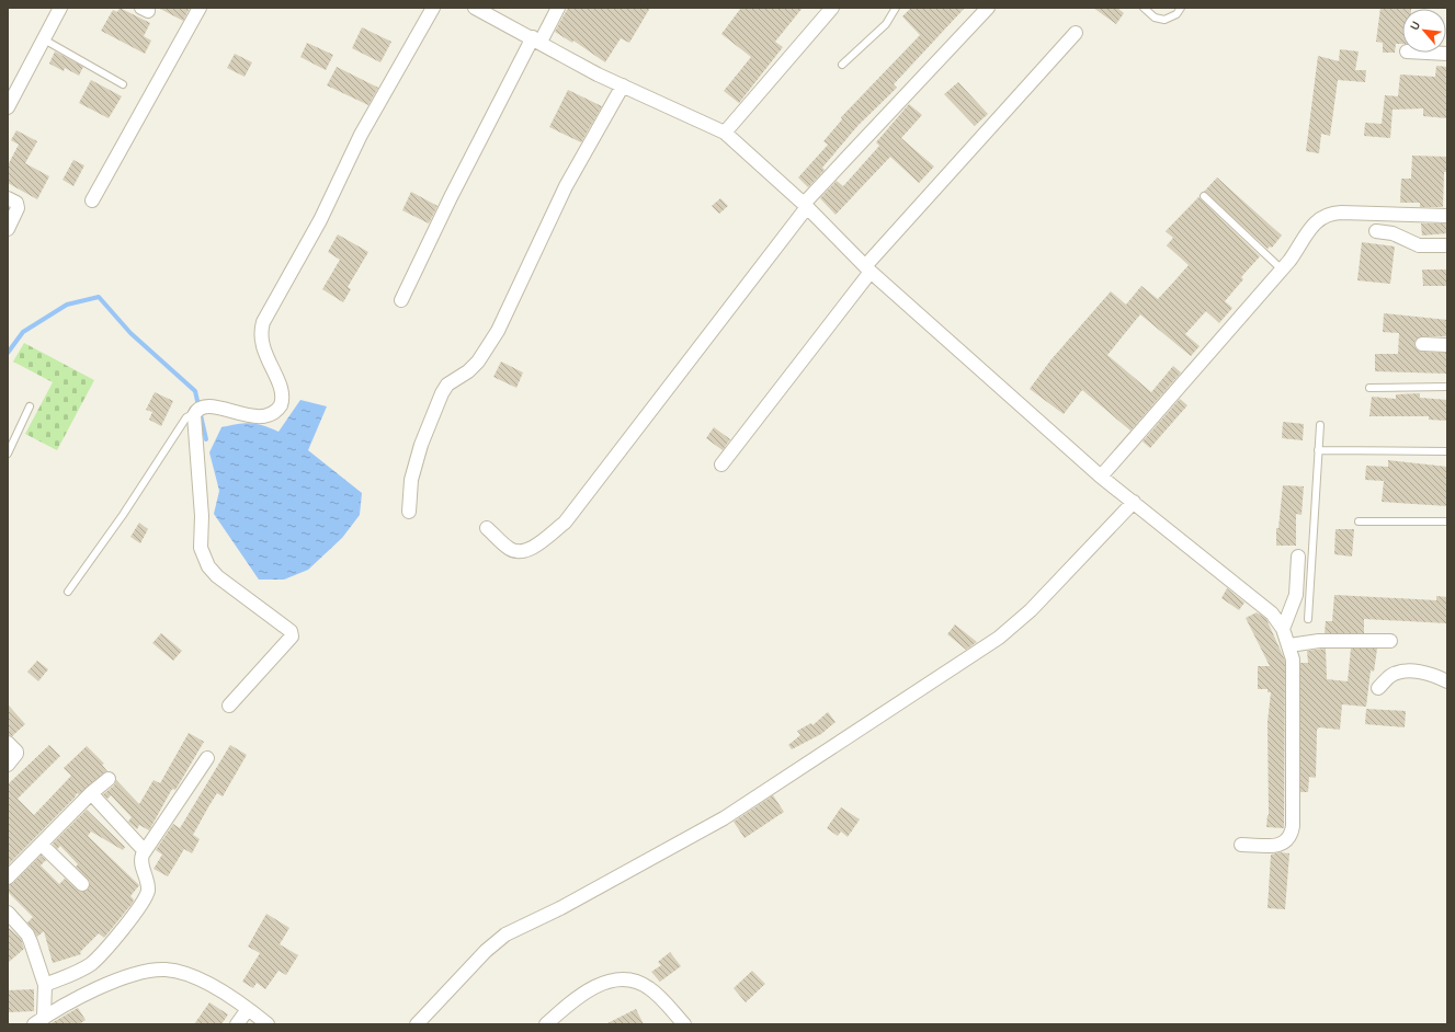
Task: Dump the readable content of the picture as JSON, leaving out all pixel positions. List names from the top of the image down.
{
  "north": "top left"
}
